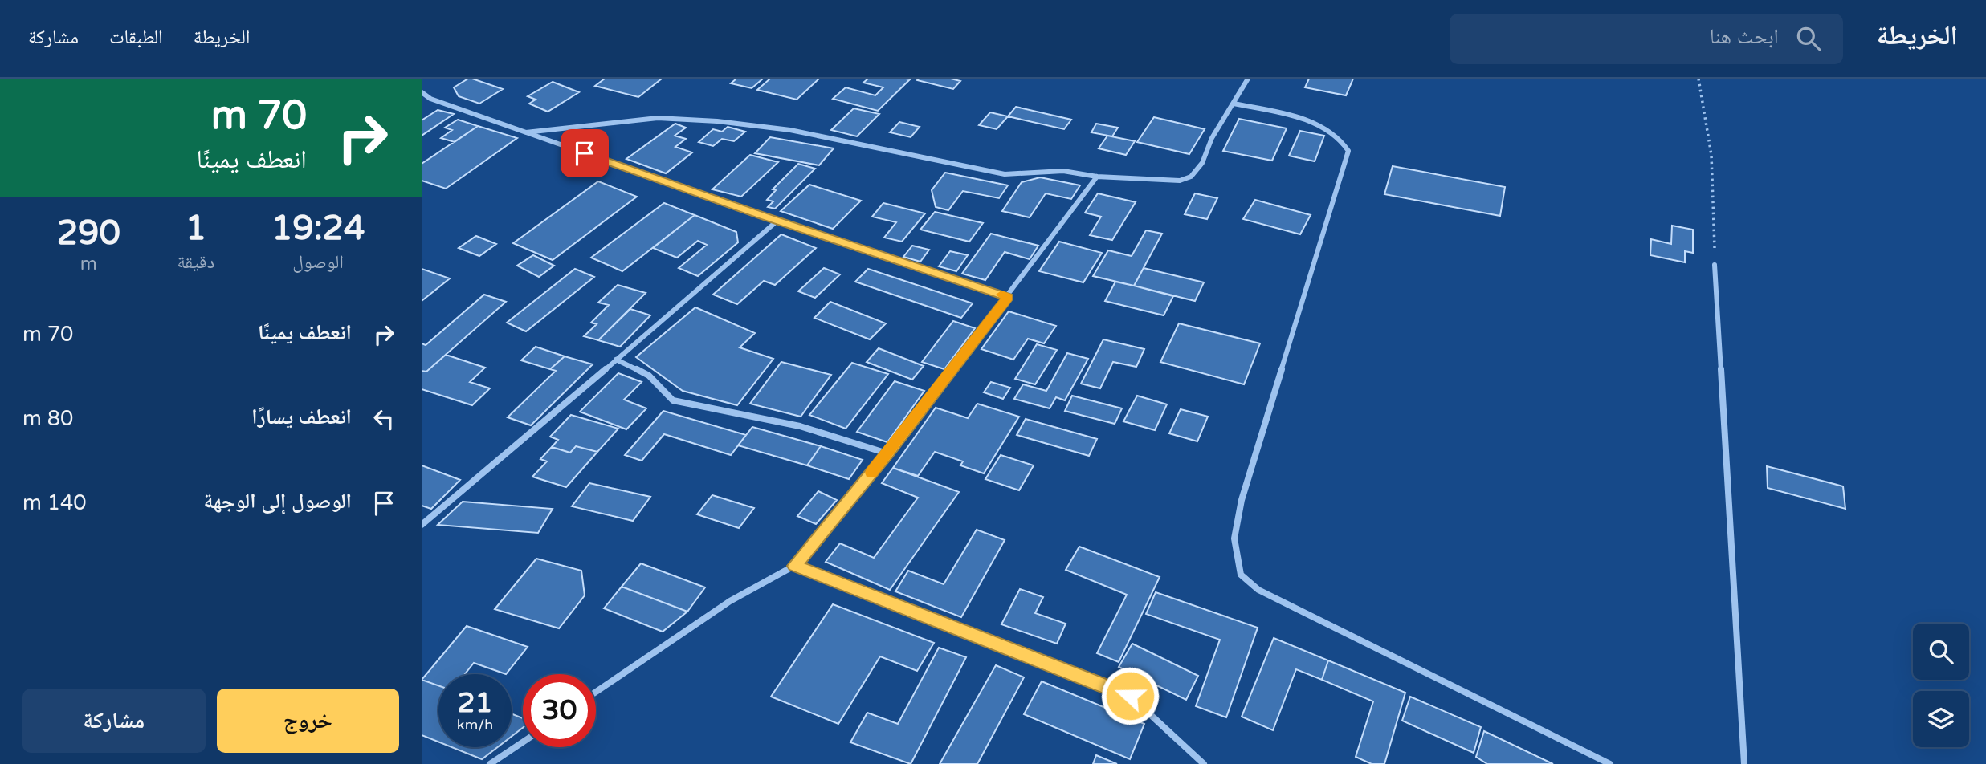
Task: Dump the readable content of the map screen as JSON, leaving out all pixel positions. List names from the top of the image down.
{
  "page": {
    "header": "الخريطة",
    "search": "ابحث هنا",
    "nav": ["الخريطة", "الطبقات", "مشاركة"],
    "turn": ["70 m", "انعطف يمينًا"],
    "eta": [
      "19:24",
      "الوصول",
      "1",
      "دقيقة",
      "290",
      "m"
    ],
    "list": [
      {
        "name": "انعطف يمينًا",
        "value": "70 m"
      },
      {
        "name": "انعطف يسارًا",
        "value": "80 m"
      },
      {
        "name": "الوصول إلى الوجهة",
        "value": "140 m"
      }
    ],
    "speed": "21 km/h",
    "limit": "30",
    "buttons": ["خروج", "مشاركة"]
  }
}
